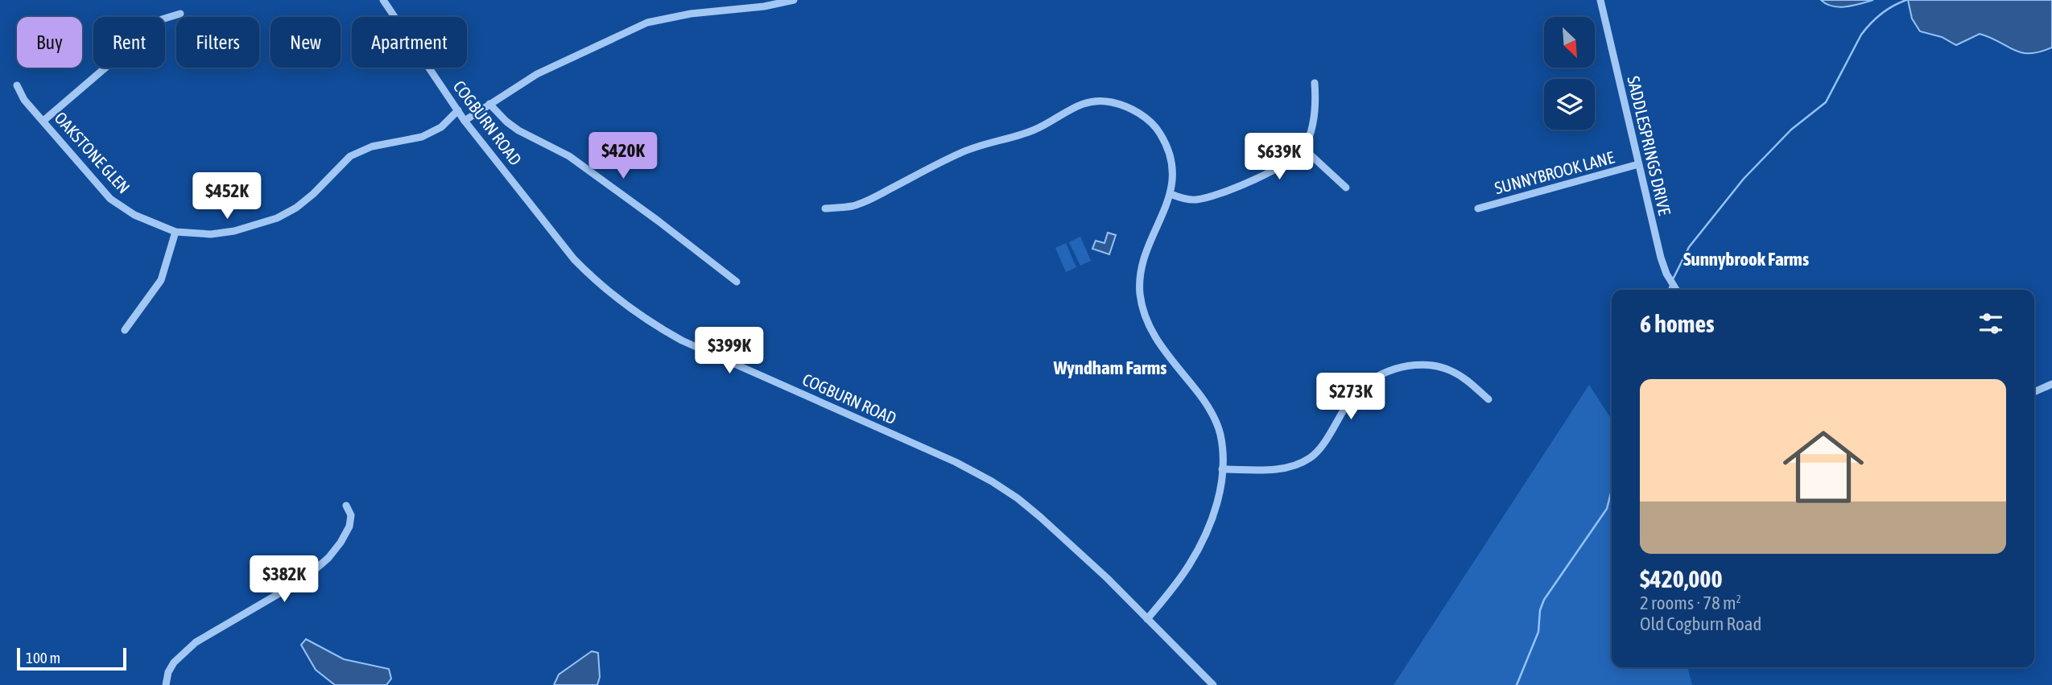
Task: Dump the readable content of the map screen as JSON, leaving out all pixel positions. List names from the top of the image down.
{
  "streets": {
    "street": [
      "COGBURN ROAD",
      "SADDLESPRINGS DRIVE",
      "OAKSTONE GLEN",
      "SUNNYBROOK LANE"
    ]
  },
  "crossings": [
    ["COGBURN ROAD", "OAKSTONE GLEN"],
    ["SADDLESPRINGS DRIVE", "SUNNYBROOK LANE"]
  ],
  "districts": ["Sunnybrook Farms", "Wyndham Farms"],
  "scale_bar": "100 m",
  "north": "bottom right",
  "page": {
    "chip": [
      "Buy",
      "Rent",
      "Filters",
      "New",
      "Apartment"
    ],
    "price": [
      "$420K",
      "$639K",
      "$452K",
      "$399K",
      "$273K",
      "$382K"
    ],
    "heading": "6 homes",
    "list": [
      {
        "name": "$420,000",
        "note": "2 rooms · 78 m² · Old Cogburn Road"
      }
    ],
    "scale": "100 m"
  }
}
